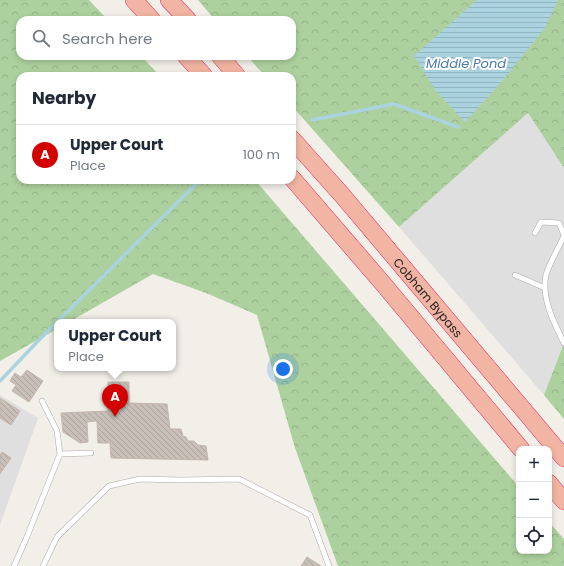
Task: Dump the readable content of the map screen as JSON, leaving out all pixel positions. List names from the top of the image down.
{
  "streets": {
    "highway": ["Cobham Bypass"]
  },
  "water": ["Middle Pond"],
  "page": {
    "search": "Search here",
    "heading": "Nearby",
    "list": [
      {
        "mark": "A",
        "name": "Upper Court",
        "note": "Place",
        "value": "100 m"
      }
    ],
    "popup": ["Upper Court", "Place"],
    "pins": "A",
    "map_buttons": ["+", "−"]
  }
}
